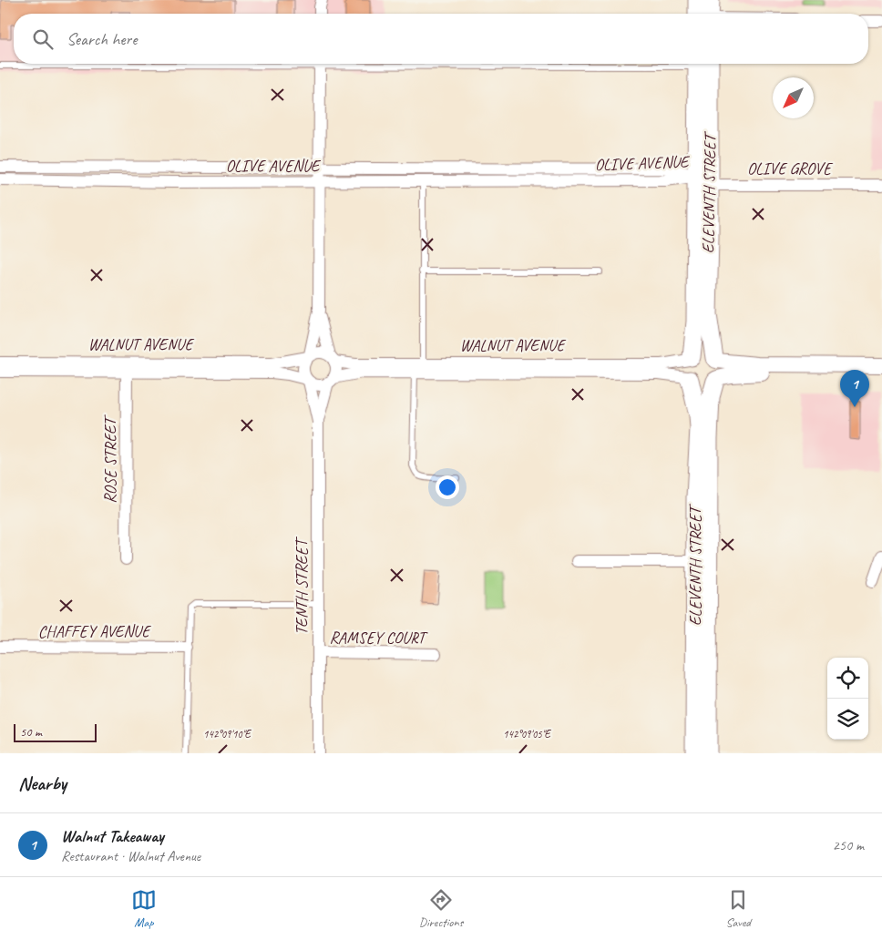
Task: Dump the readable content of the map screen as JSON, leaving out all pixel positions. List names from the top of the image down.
{
  "streets": {
    "main road": ["ELEVENTH STREET"],
    "street": [
      "OLIVE AVENUE",
      "OLIVE GROVE",
      "WALNUT AVENUE",
      "ROSE STREET",
      "TENTH STREET",
      "CHAFFEY AVENUE",
      "RAMSEY COURT"
    ]
  },
  "crossings": [
    ["OLIVE AVENUE", "OLIVE GROVE"],
    ["OLIVE AVENUE", "ELEVENTH STREET"],
    ["OLIVE GROVE", "ELEVENTH STREET"],
    ["ELEVENTH STREET", "WALNUT AVENUE"],
    ["WALNUT AVENUE", "ROSE STREET"],
    ["WALNUT AVENUE", "TENTH STREET"],
    ["TENTH STREET", "RAMSEY COURT"]
  ],
  "scale_bar": "50 m",
  "north": "bottom left",
  "page": {
    "search": "Search here",
    "pins": "1",
    "scale": "50 m",
    "heading": "Nearby",
    "list": [
      {
        "mark": "1",
        "name": "Walnut Takeaway",
        "note": "Restaurant · Walnut Avenue",
        "value": "250 m"
      }
    ],
    "nav": ["Map", "Directions", "Saved"]
  },
  "coordinates": ["142°09'10\"E", "142°09'05\"E"]
}
